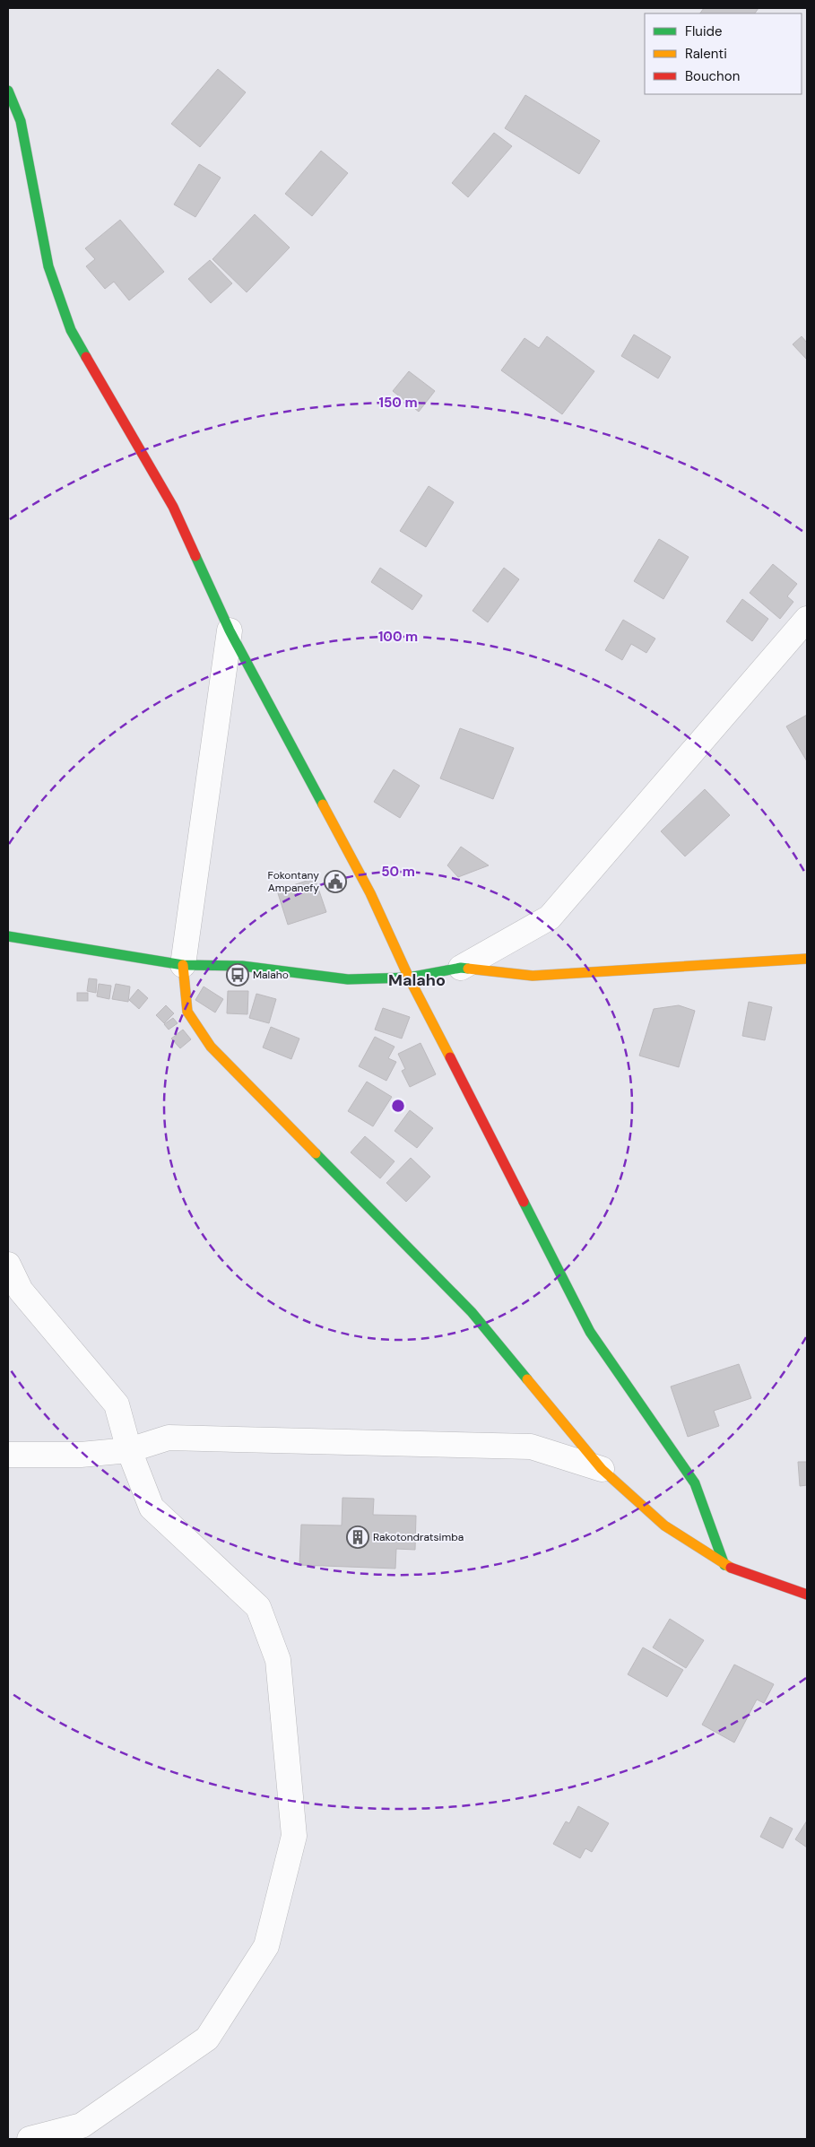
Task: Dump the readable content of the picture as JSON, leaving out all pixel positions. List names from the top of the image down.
{
  "districts": ["Malaho"],
  "places": {
    "public building": ["Fokontany Ampanefy"],
    "bus stop": ["Malaho"],
    "building": ["Rakotondratsimba"]
  },
  "legend": ["Fluide", "Ralenti", "Bouchon"],
  "rings": ["150 m", "100 m", "50 m"]
}
